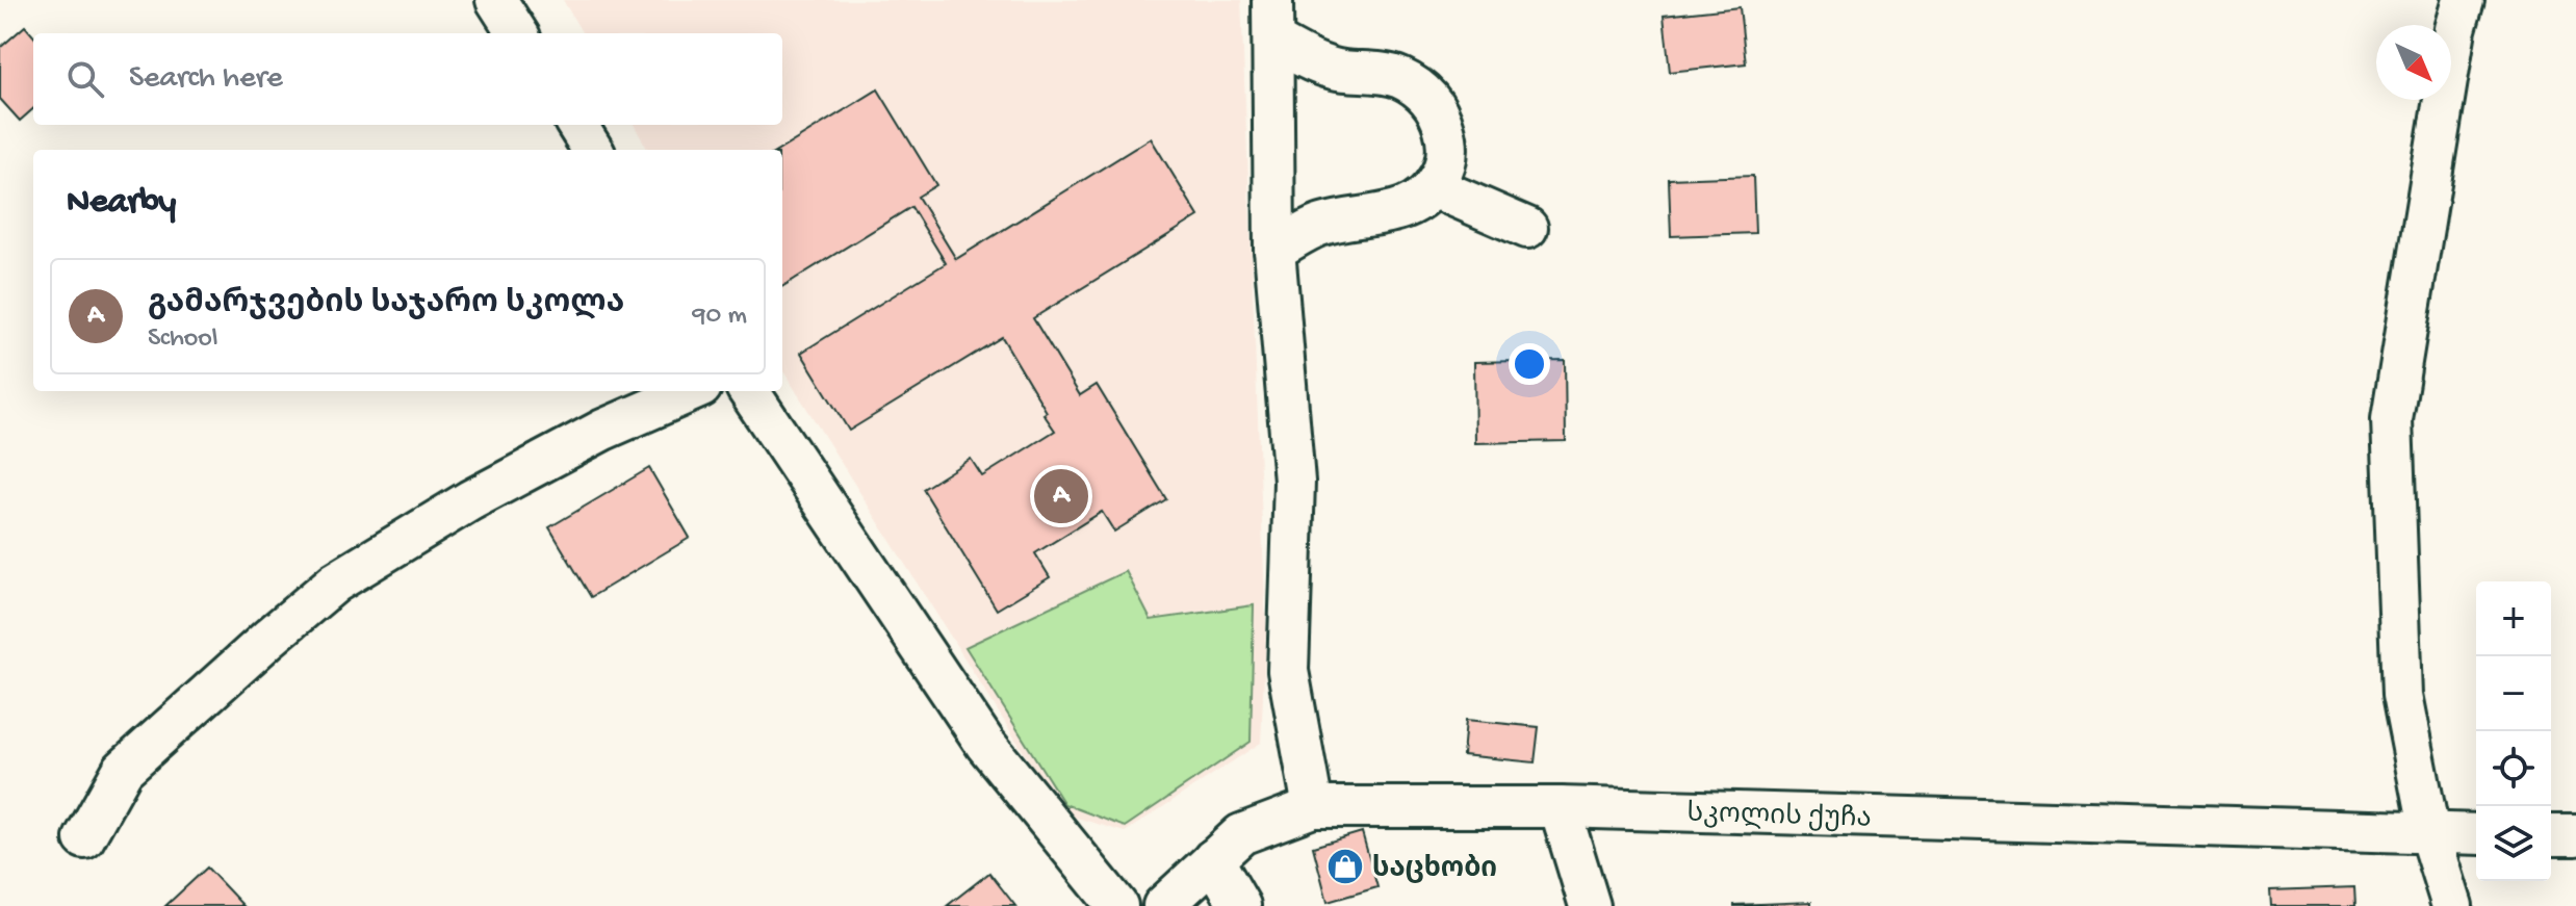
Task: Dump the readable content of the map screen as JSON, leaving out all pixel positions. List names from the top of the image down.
{
  "streets": {
    "street": ["სკოლის ქუჩა"]
  },
  "places": {
    "shop": ["საცხობი"]
  },
  "north": "bottom right",
  "page": {
    "search": "Search here",
    "heading": "Nearby",
    "list": [
      {
        "mark": "A",
        "name": "გამარჯვების საჯარო სკოლა",
        "note": "School",
        "value": "90 m"
      }
    ],
    "pins": "A",
    "map_buttons": ["+", "−"]
  }
}
